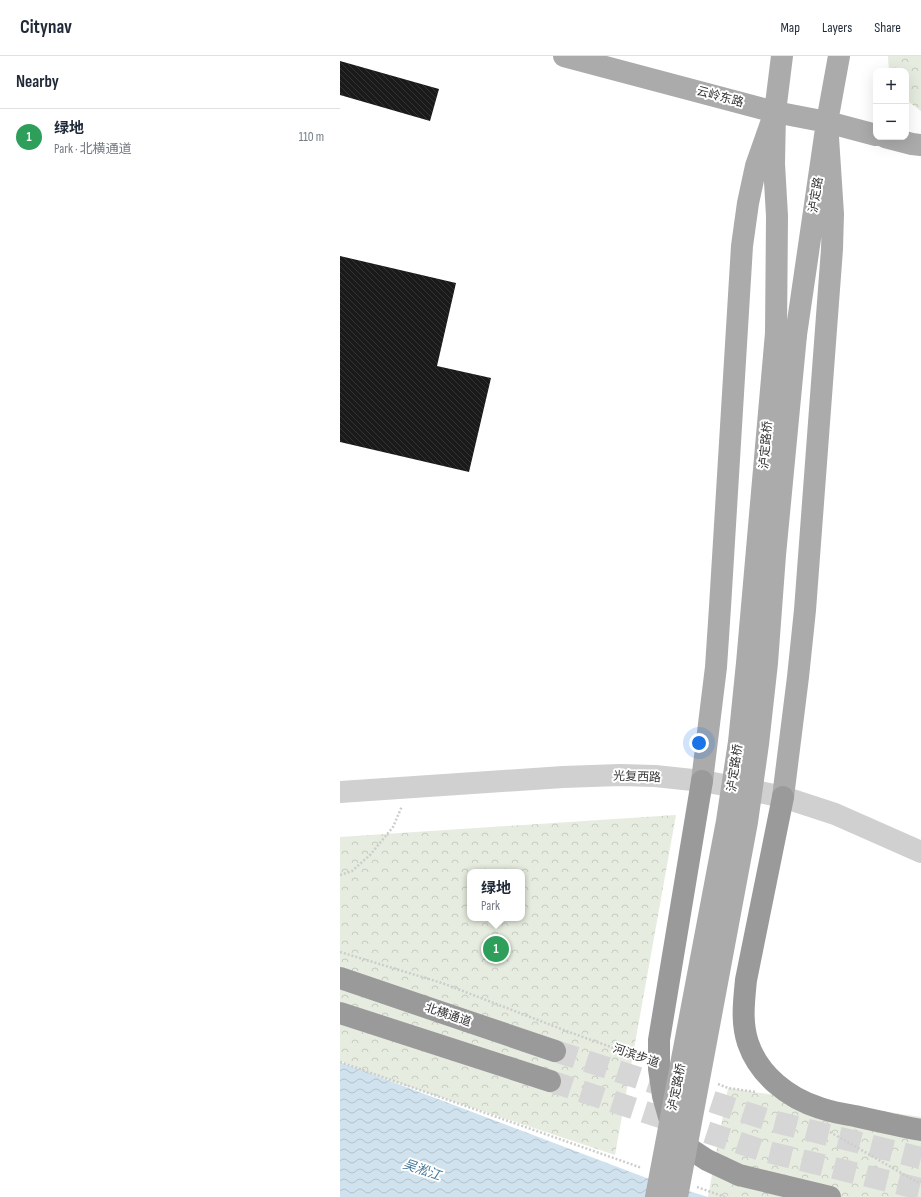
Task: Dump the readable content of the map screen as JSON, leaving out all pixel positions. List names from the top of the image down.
{
  "streets": {
    "highway": ["北横通道"],
    "main road": ["云岭东路", "泸定路", "泸定路桥"],
    "street": ["光复西路"],
    "path": ["河滨步道"]
  },
  "crossings": [
    ["云岭东路", "泸定路"],
    ["泸定路", "泸定路桥"]
  ],
  "water": ["吴淞江"],
  "page": {
    "header": "Citynav",
    "nav": ["Map", "Layers", "Share"],
    "heading": "Nearby",
    "map_buttons": ["+", "−"],
    "list": [
      {
        "mark": "1",
        "name": "绿地",
        "note": "Park · 北横通道",
        "value": "110 m"
      }
    ],
    "popup": ["绿地", "Park"],
    "pins": "1"
  }
}
